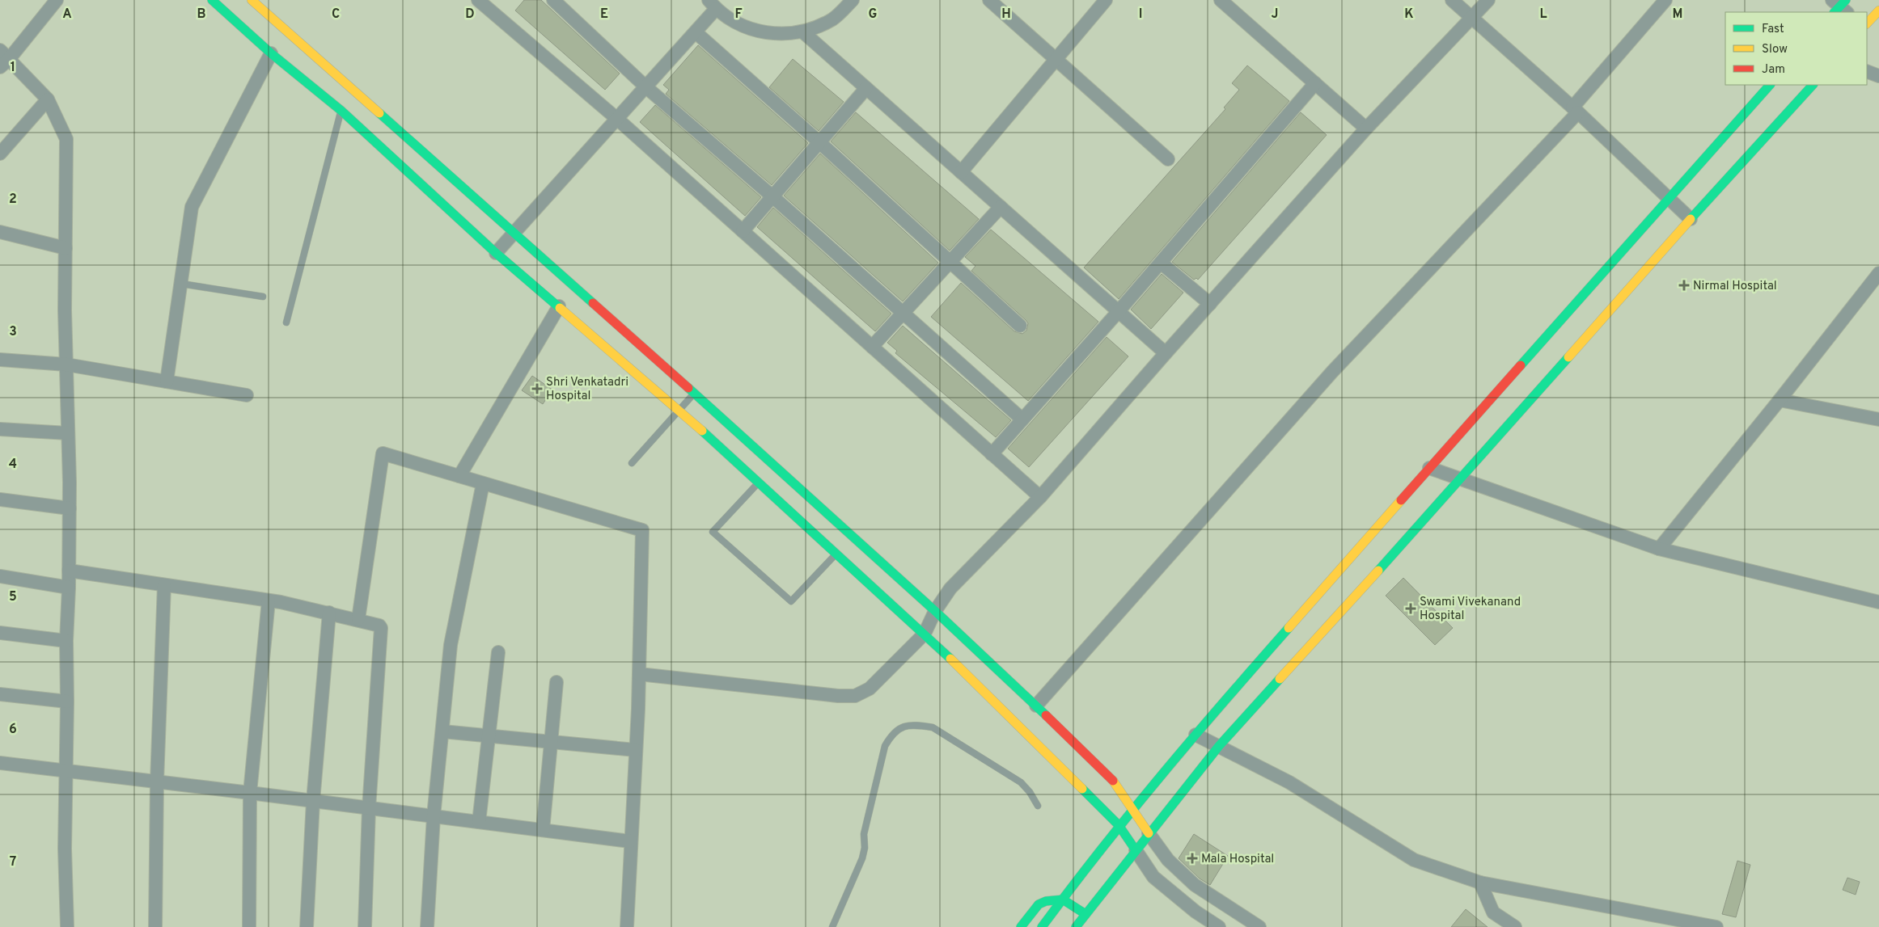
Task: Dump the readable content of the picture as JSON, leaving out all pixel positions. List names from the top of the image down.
{
  "places": {
    "health": [
      "Nirmal Hospital",
      "Shri Venkatadri Hospital",
      "Swami Vivekanand Hospital",
      "Mala Hospital"
    ]
  },
  "legend": ["Fast", "Slow", "Jam"],
  "grid": {
    "columns": [
      "A",
      "B",
      "C",
      "D",
      "E",
      "F",
      "G",
      "H",
      "I",
      "J",
      "K",
      "L",
      "M"
    ],
    "rows": [
      "1",
      "2",
      "3",
      "4",
      "5",
      "6",
      "7"
    ]
  }
}
